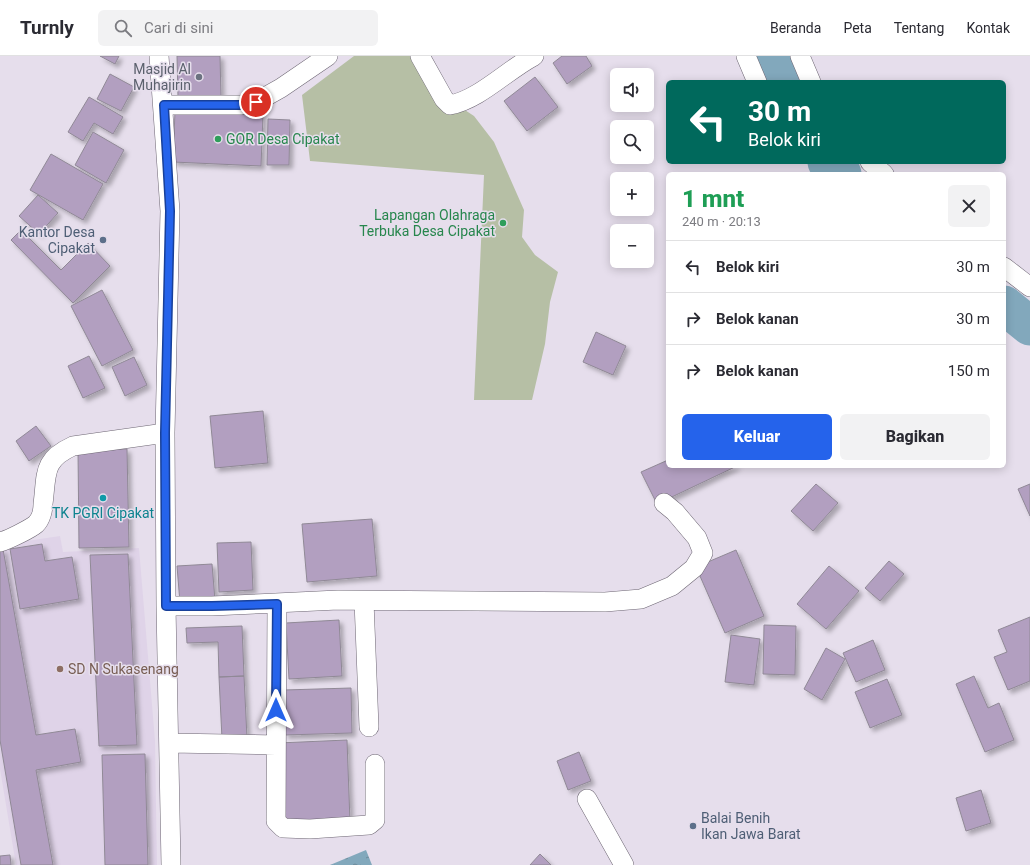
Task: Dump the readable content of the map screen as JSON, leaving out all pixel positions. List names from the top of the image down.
{
  "places": [
    "Masjid Al Muhajirin",
    "GOR Desa Cipakat",
    "Lapangan Olahraga Terbuka Desa Cipakat",
    "Kantor Desa Cipakat",
    "TK PGRI Cipakat",
    "SD N Sukasenang",
    "Balai Benih Ikan Jawa Barat"
  ],
  "page": {
    "header": "Turnly",
    "search": "Cari di sini",
    "nav": [
      "Beranda",
      "Peta",
      "Tentang",
      "Kontak"
    ],
    "map_buttons": ["+", "−"],
    "turn": ["30 m", "Belok kiri"],
    "heading": ["1 mnt", "240 m · 20:13"],
    "list": [
      {
        "name": "Belok kiri",
        "value": "30 m"
      },
      {
        "name": "Belok kanan",
        "value": "30 m"
      },
      {
        "name": "Belok kanan",
        "value": "150 m"
      }
    ],
    "buttons": ["Keluar", "Bagikan"]
  }
}
